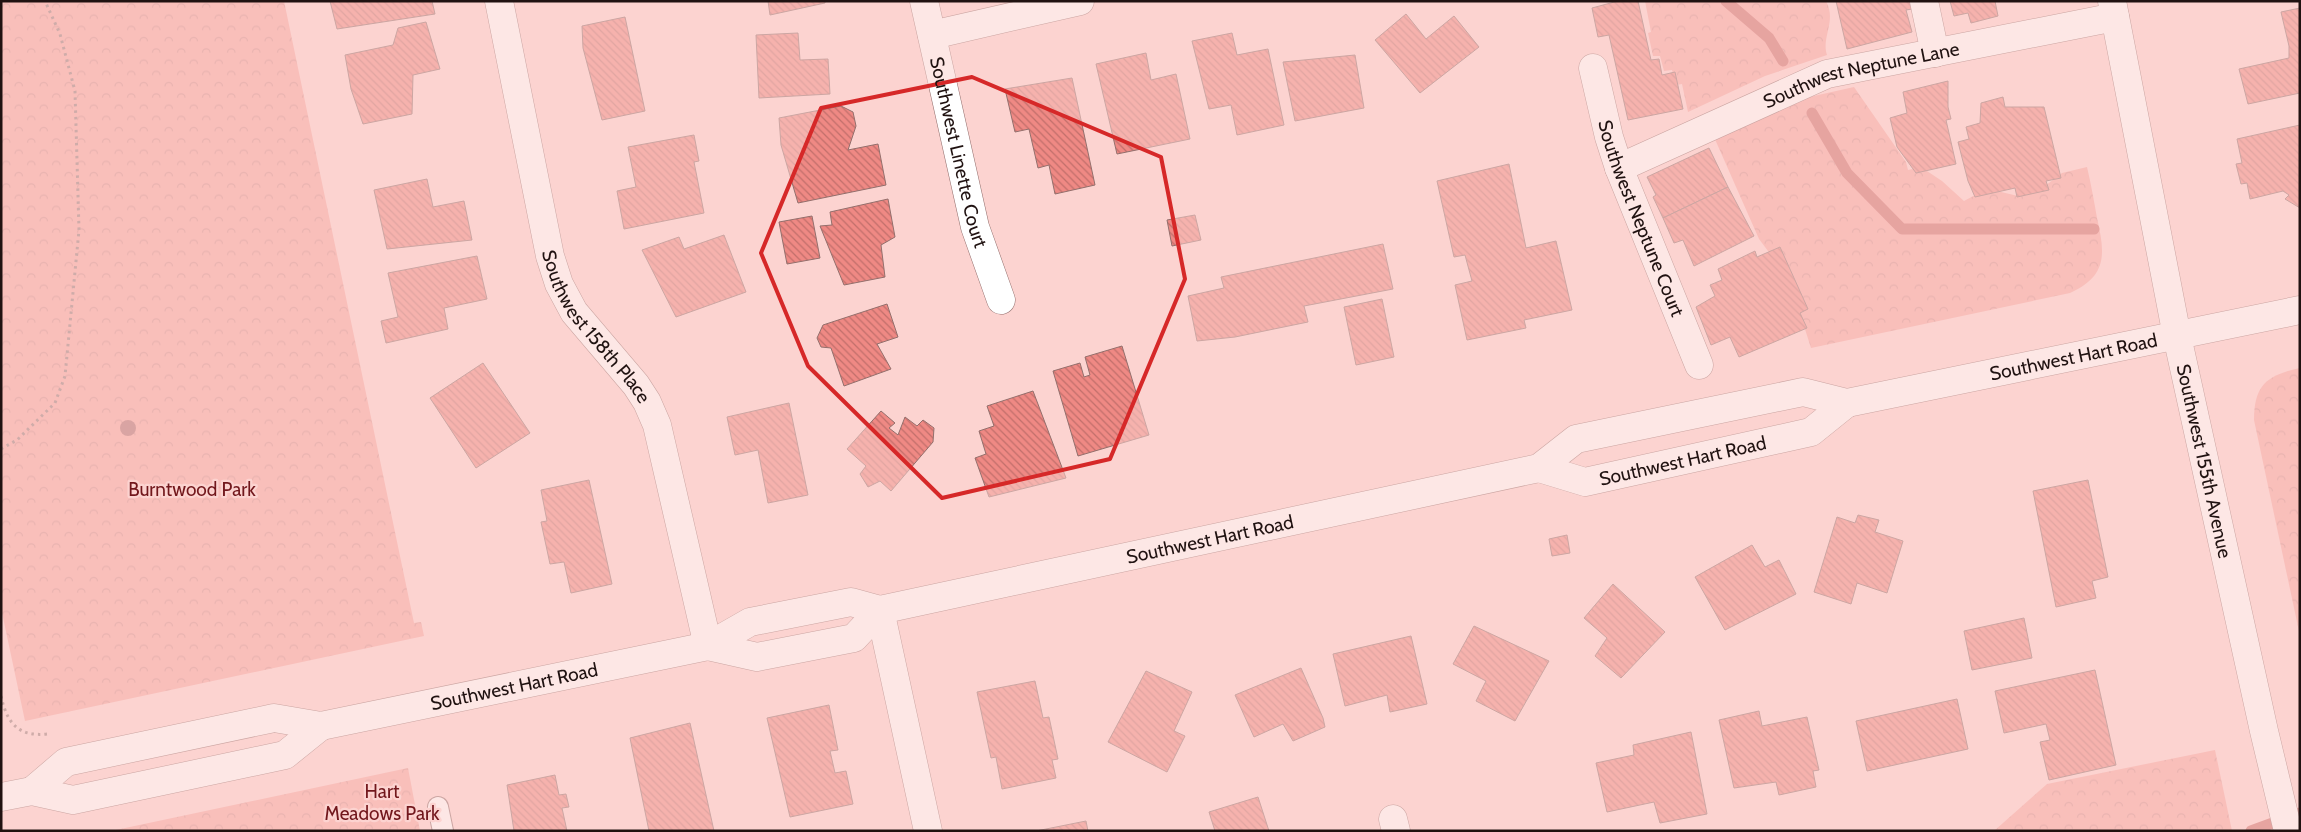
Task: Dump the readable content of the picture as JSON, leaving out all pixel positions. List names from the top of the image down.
{
  "streets": {
    "main road": [
      "Southwest Neptune Lane",
      "Southwest Linette Court",
      "Southwest Neptune Court",
      "Southwest 158th Place",
      "Southwest Hart Road",
      "Southwest 155th Avenue"
    ]
  },
  "crossings": [
    ["Southwest Neptune Lane", "Southwest Neptune Court"],
    ["Southwest Neptune Lane", "Southwest 155th Avenue"],
    ["Southwest 158th Place", "Southwest Hart Road"],
    ["Southwest Hart Road", "Southwest 155th Avenue"]
  ],
  "parks": ["Burntwood Park", "Hart Meadows Park"]
}
